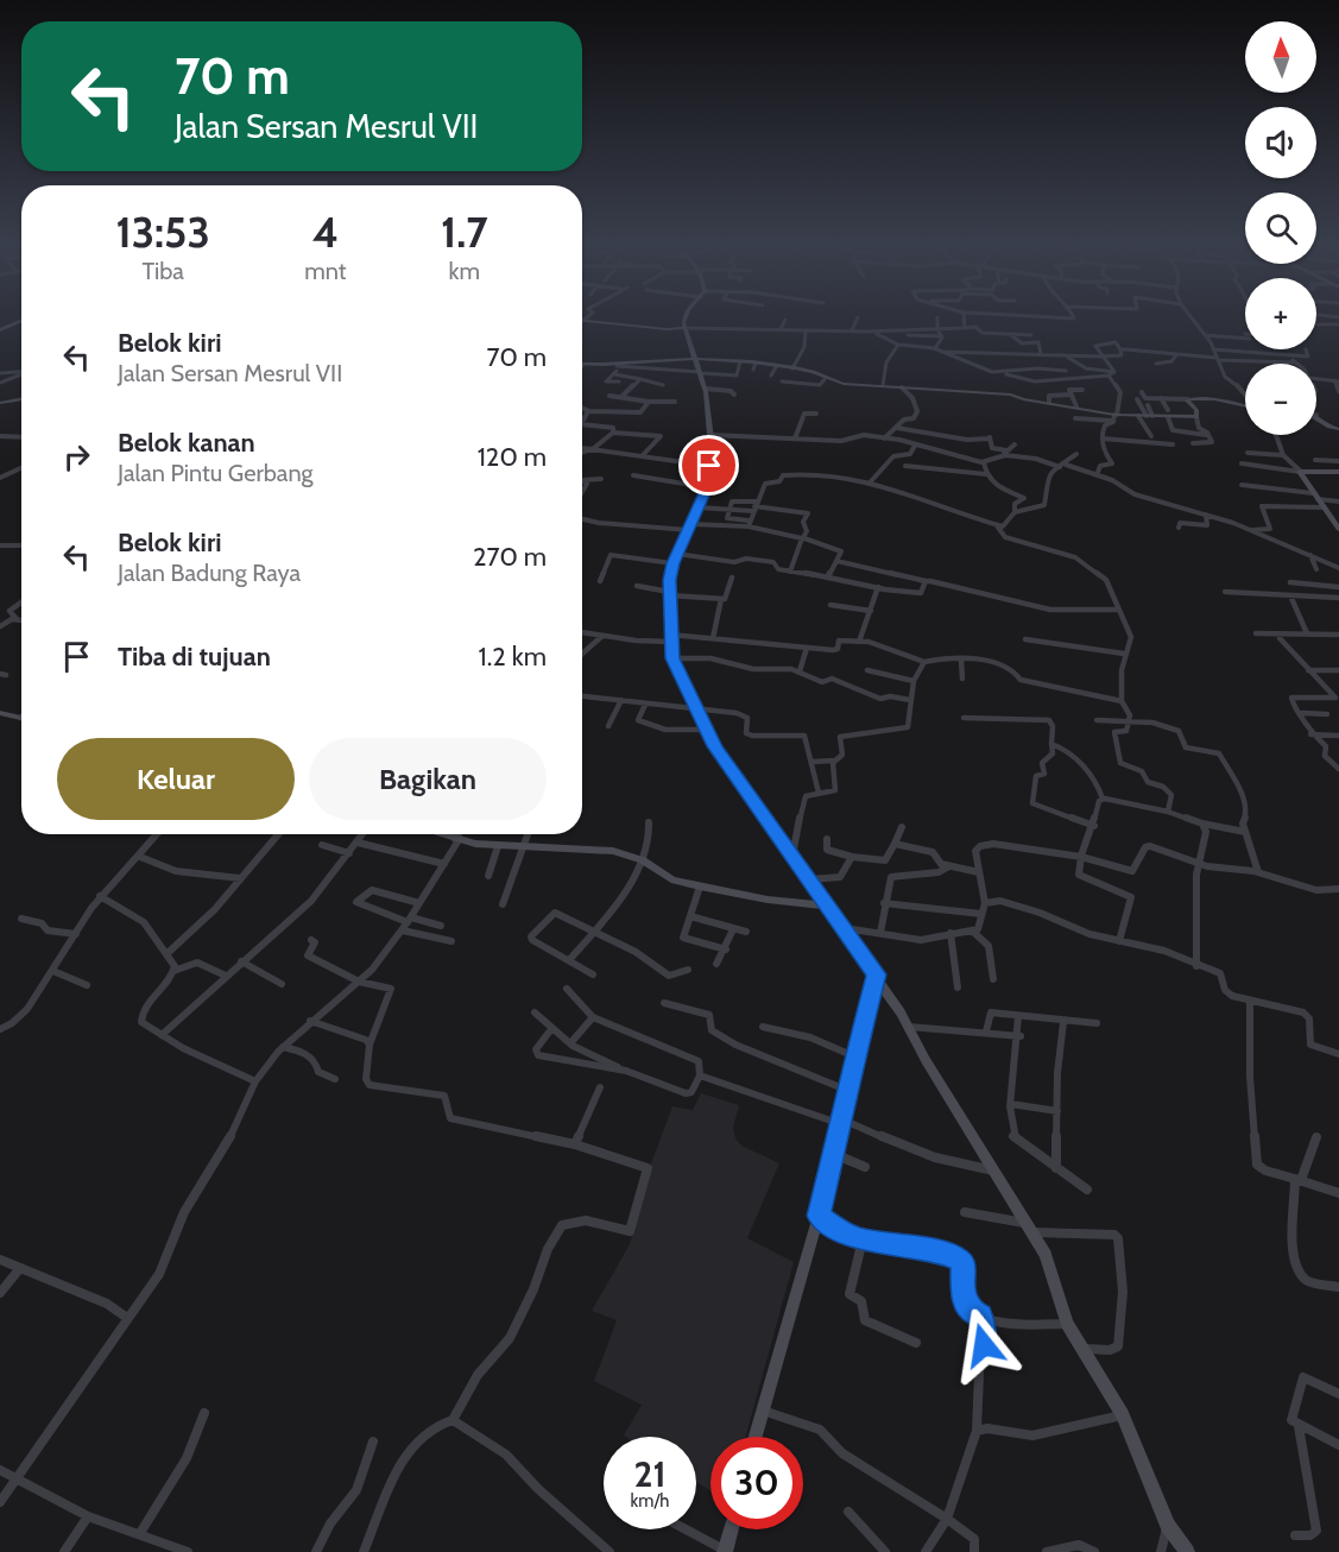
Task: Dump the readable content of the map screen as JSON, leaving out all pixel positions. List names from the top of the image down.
{
  "north": "top",
  "page": {
    "map_buttons": ["+", "−"],
    "turn": ["70 m", "Jalan Sersan Mesrul VII"],
    "eta": [
      "13:53",
      "Tiba",
      "4",
      "mnt",
      "1.7",
      "km"
    ],
    "list": [
      {
        "name": "Belok kiri",
        "note": "Jalan Sersan Mesrul VII",
        "value": "70 m"
      },
      {
        "name": "Belok kanan",
        "note": "Jalan Pintu Gerbang",
        "value": "120 m"
      },
      {
        "name": "Belok kiri",
        "note": "Jalan Badung Raya",
        "value": "270 m"
      },
      {
        "name": "Tiba di tujuan",
        "value": "1.2 km"
      }
    ],
    "buttons": ["Keluar", "Bagikan"],
    "speed": "21 km/h",
    "limit": "30"
  }
}
